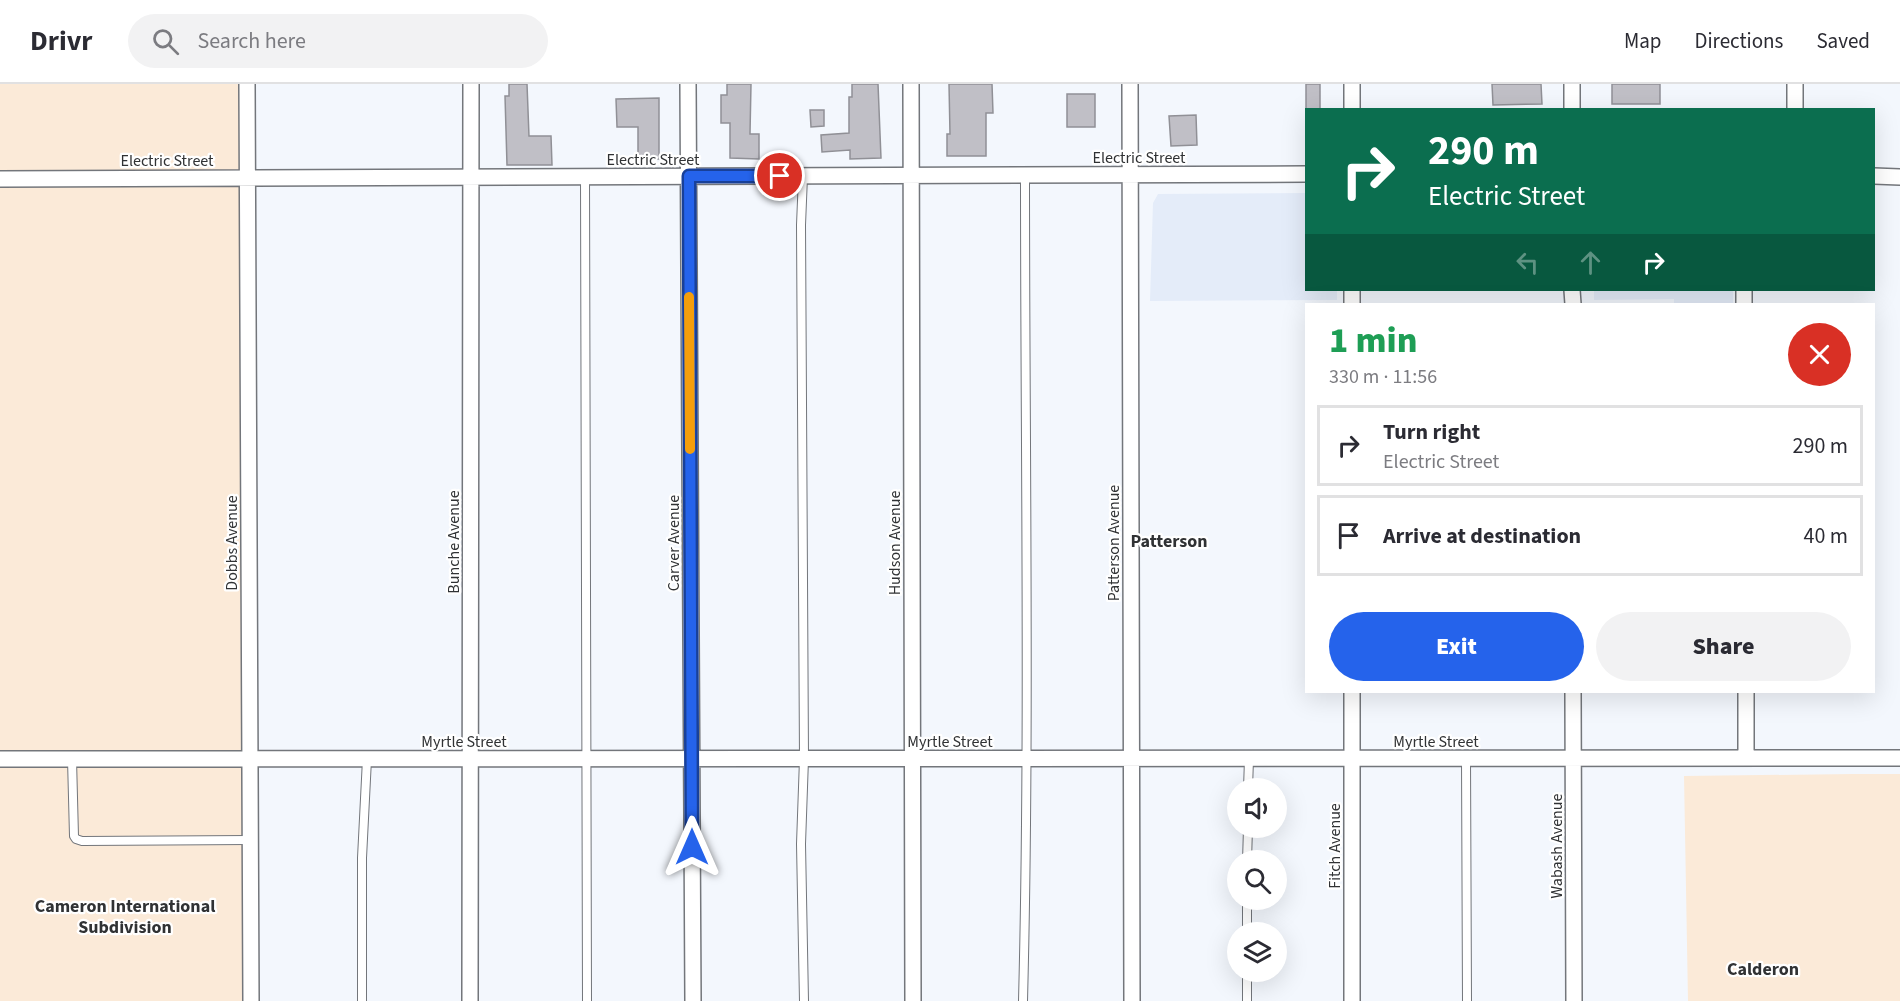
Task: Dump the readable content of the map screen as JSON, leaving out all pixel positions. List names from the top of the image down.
{
  "streets": {
    "street": [
      "Electric Street",
      "Bunche Avenue",
      "Dobbs Avenue",
      "Carver Avenue",
      "Hudson Avenue",
      "Patterson Avenue",
      "Myrtle Street",
      "Fitch Avenue",
      "Wabash Avenue"
    ]
  },
  "crossings": [
    ["Electric Street", "Bunche Avenue"],
    ["Electric Street", "Dobbs Avenue"],
    ["Electric Street", "Carver Avenue"],
    ["Electric Street", "Hudson Avenue"],
    ["Electric Street", "Patterson Avenue"],
    ["Bunche Avenue", "Myrtle Street"],
    ["Dobbs Avenue", "Myrtle Street"],
    ["Carver Avenue", "Myrtle Street"],
    ["Hudson Avenue", "Myrtle Street"],
    ["Patterson Avenue", "Myrtle Street"],
    ["Myrtle Street", "Fitch Avenue"],
    ["Myrtle Street", "Wabash Avenue"]
  ],
  "districts": ["Patterson", "Cameron International Subdivision", "Calderon"],
  "page": {
    "header": "Drivr",
    "search": "Search here",
    "nav": ["Map", "Directions", "Saved"],
    "turn": ["290 m", "Electric Street"],
    "heading": ["1 min", "330 m · 11:56"],
    "list": [
      {
        "name": "Turn right",
        "note": "Electric Street",
        "value": "290 m"
      },
      {
        "name": "Arrive at destination",
        "value": "40 m"
      }
    ],
    "buttons": ["Exit", "Share"]
  }
}
